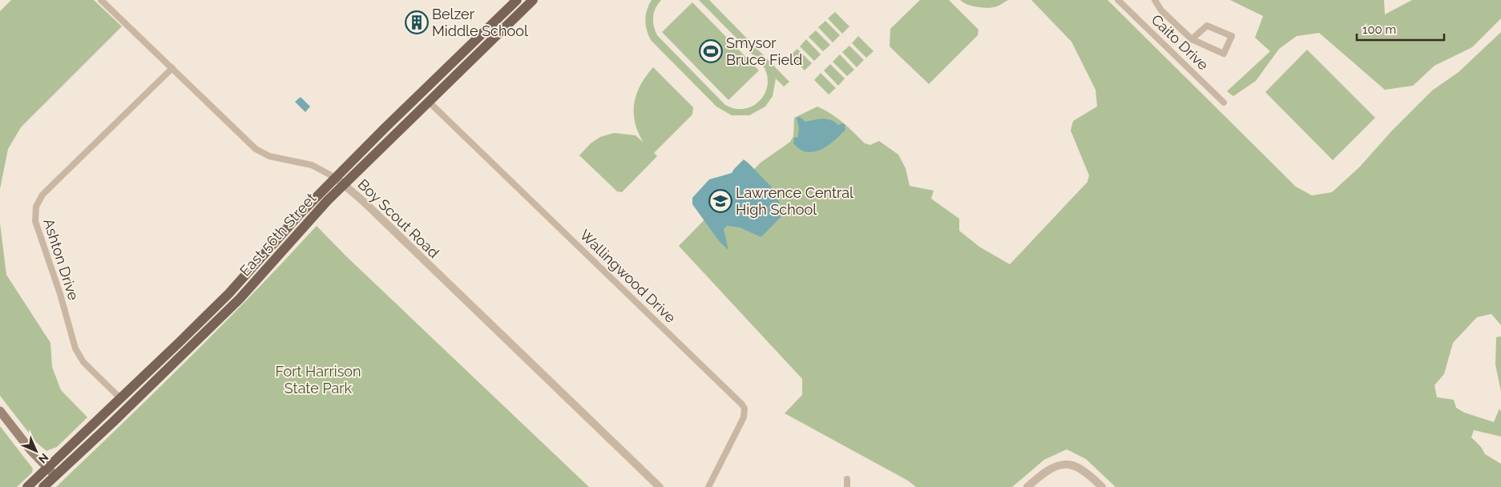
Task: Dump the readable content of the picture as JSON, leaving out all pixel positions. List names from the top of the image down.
{
  "streets": {
    "main road": ["East 56th Street"],
    "street": [
      "Caito Drive",
      "Boy Scout Road",
      "Ashton Drive",
      "Wallingwood Drive"
    ]
  },
  "crossings": [
    ["Boy Scout Road", "East 56th Street"],
    ["Boy Scout Road", "Ashton Drive"],
    ["East 56th Street", "Ashton Drive"],
    ["East 56th Street", "Wallingwood Drive"]
  ],
  "parks": ["Fort Harrison State Park"],
  "places": {
    "building": ["Belzer Middle School"],
    "sports": ["Smysor Bruce Field"],
    "school or university": ["Lawrence Central High School"]
  },
  "scale_bar": "100 m",
  "north": "bottom right"
}
